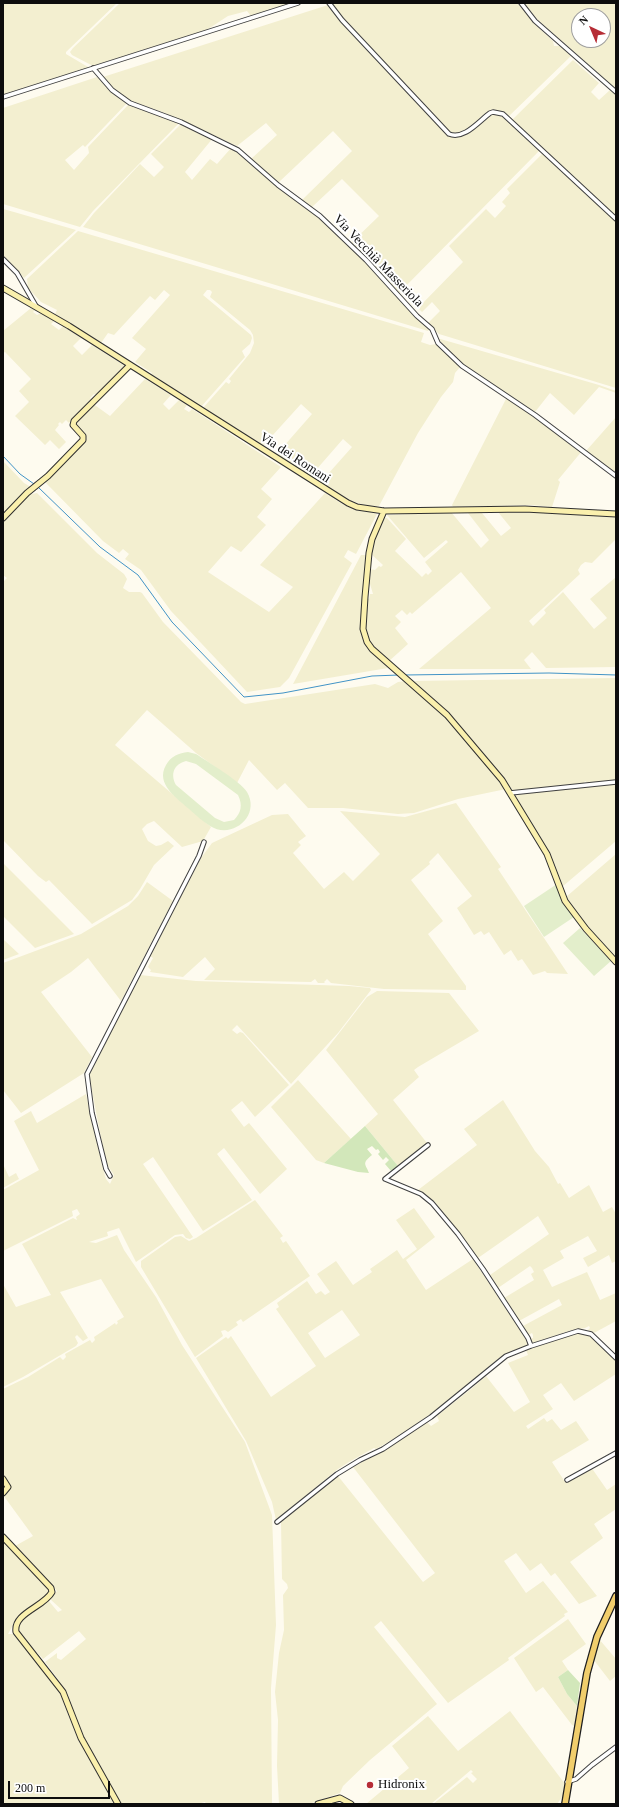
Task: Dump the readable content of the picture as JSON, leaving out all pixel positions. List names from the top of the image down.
{
  "streets": {
    "main road": ["Via dei Romani"],
    "street": ["Via Vecchià Masseriola"]
  },
  "places": ["Hidronix"],
  "scale_bar": "200 m",
  "north": "top left"
}
